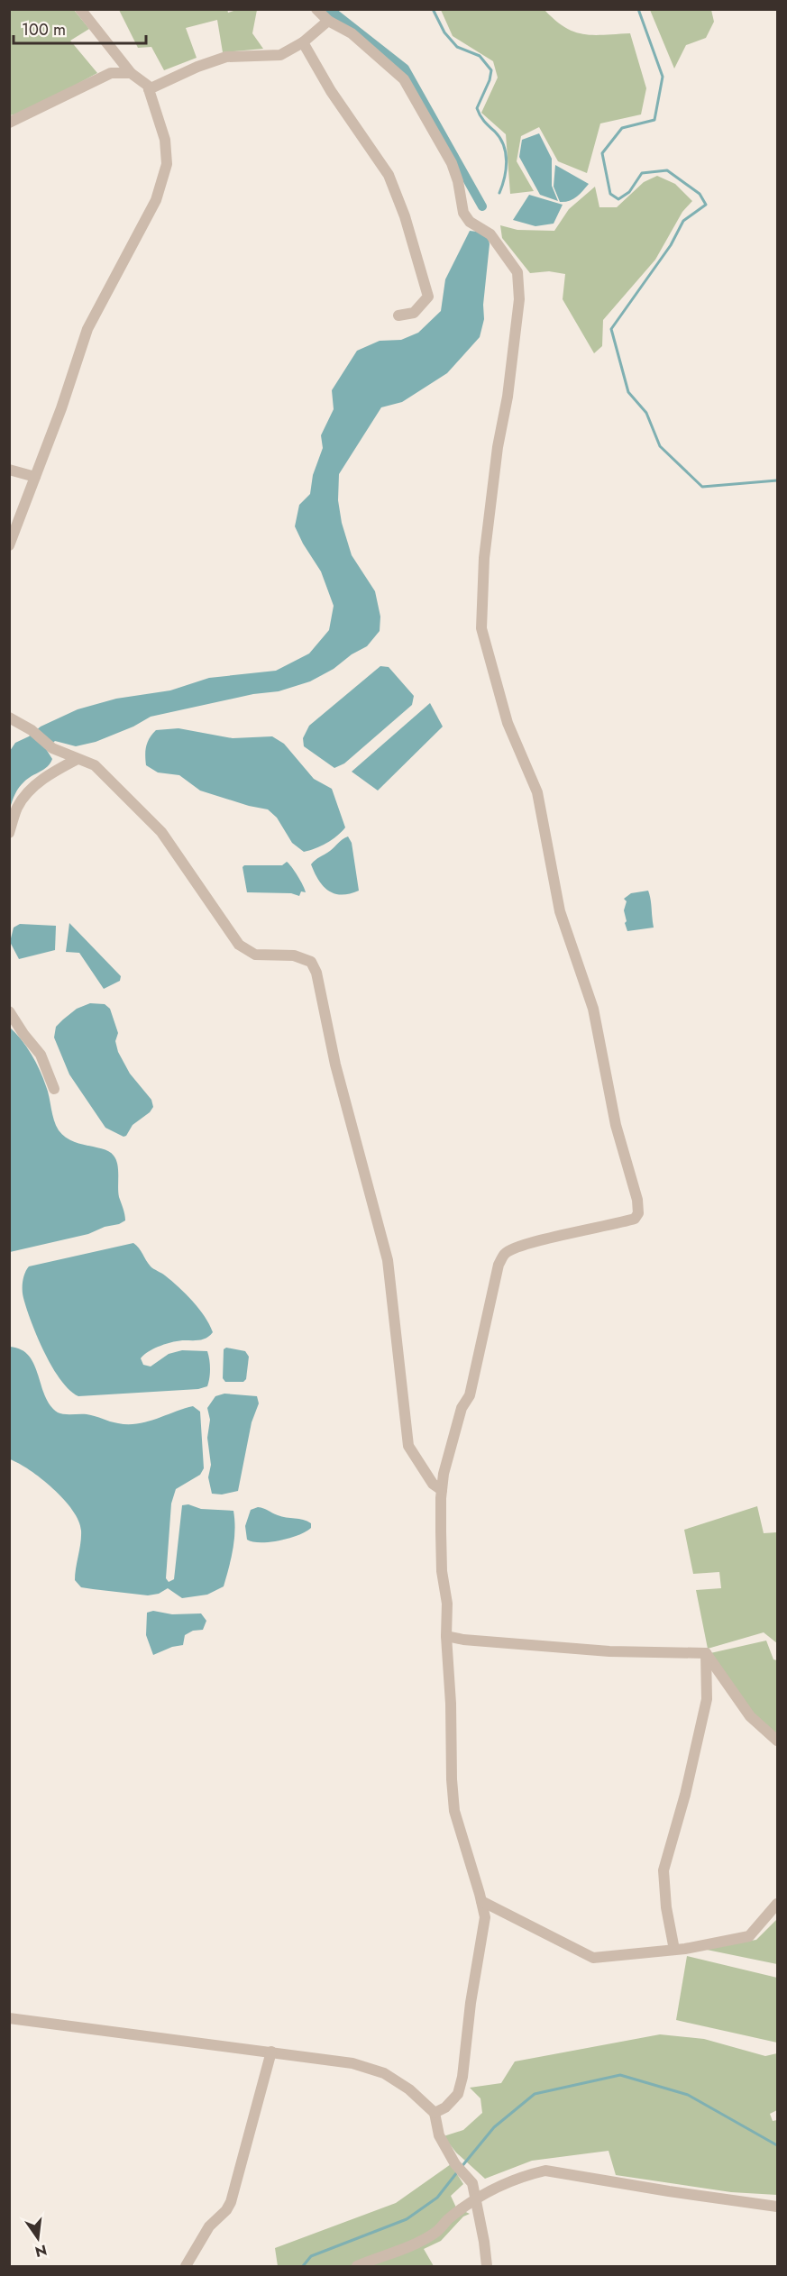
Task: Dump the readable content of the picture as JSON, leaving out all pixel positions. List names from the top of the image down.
{
  "scale_bar": "100 m",
  "north": "bottom"
}
